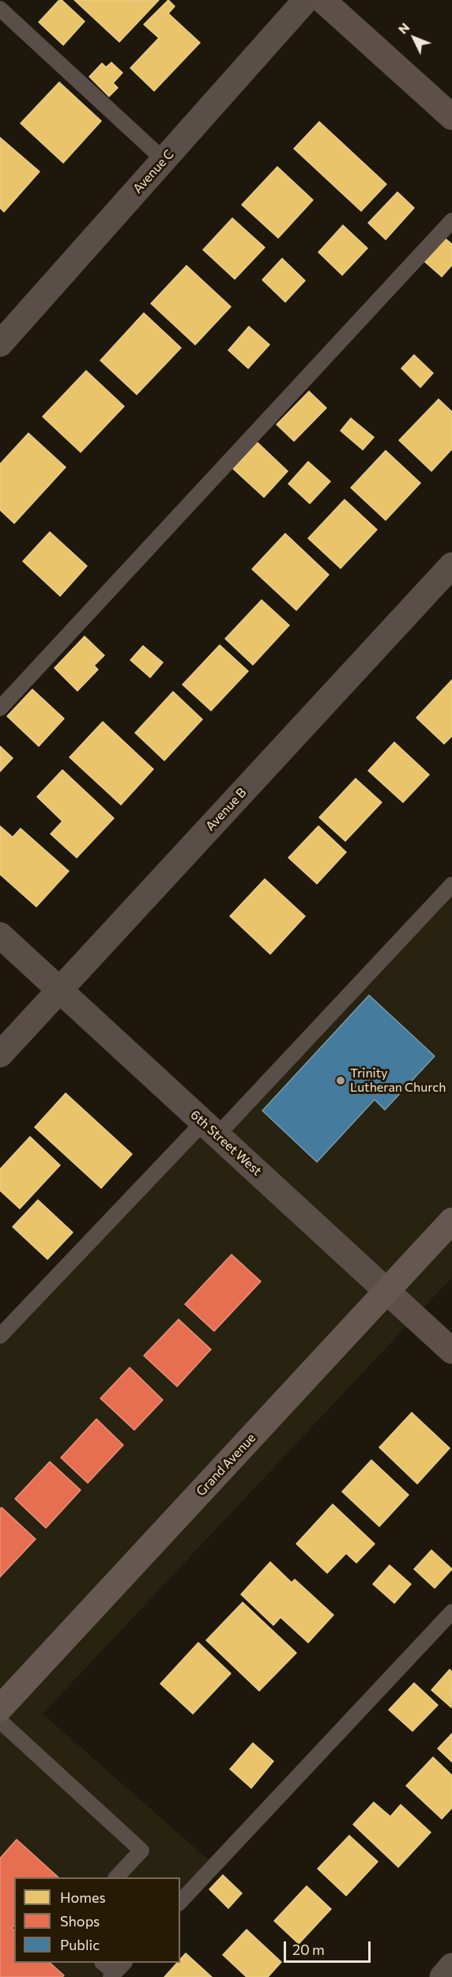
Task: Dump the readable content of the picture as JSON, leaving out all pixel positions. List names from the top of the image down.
{
  "streets": {
    "main road": ["Grand Avenue"],
    "street": ["Avenue C", "Avenue B", "6th Street West"]
  },
  "crossings": [
    ["Avenue B", "6th Street West"],
    ["6th Street West", "Grand Avenue"]
  ],
  "places": ["Trinity Lutheran Church"],
  "legend": ["Homes", "Shops", "Public"],
  "scale_bar": "20 m",
  "north": "top left"
}
